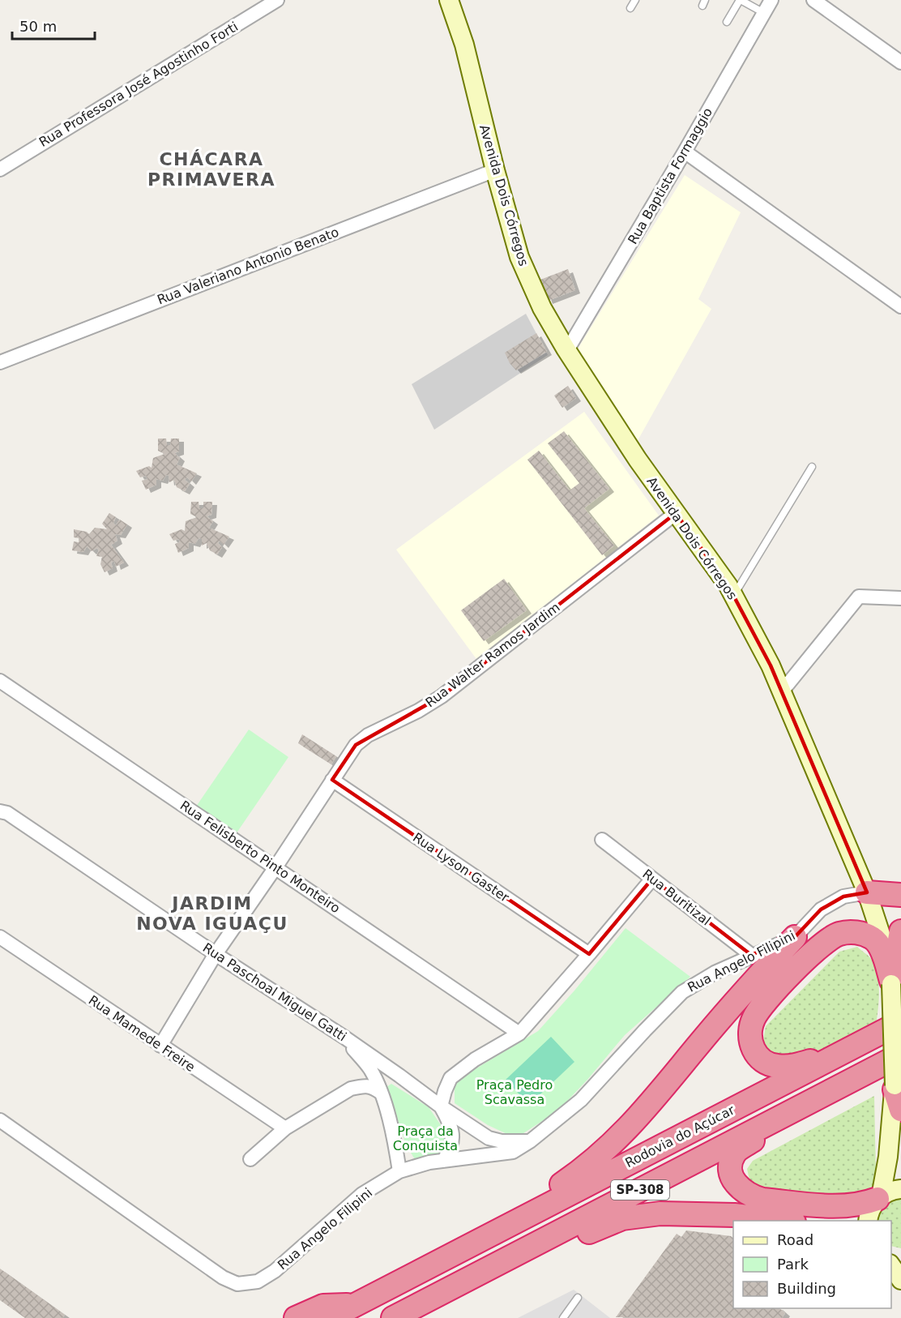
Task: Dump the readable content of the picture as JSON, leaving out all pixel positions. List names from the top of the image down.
{
  "streets": {
    "highway": ["Rodovia do Açúcar", "SP-308"],
    "street": [
      "Rua Professora José Agostinho Forti",
      "Rua Baptista Formaggio",
      "Avenida Dois Córregos",
      "Rua Valeriano Antonio Benato",
      "Rua Walter Ramos Jardim",
      "Rua Felisberto Pinto Monteiro",
      "Rua Lyson Gaster",
      "Rua Buritizal",
      "Rua Angelo Filipini",
      "Rua Paschoal Miguel Gatti",
      "Rua Mamede Freire"
    ]
  },
  "crossings": [
    ["Rua Baptista Formaggio", "Avenida Dois Córregos"],
    ["Avenida Dois Córregos", "Rua Valeriano Antonio Benato"],
    ["Avenida Dois Córregos", "Rua Walter Ramos Jardim"],
    ["Avenida Dois Córregos", "Rua Angelo Filipini"],
    ["Rua Walter Ramos Jardim", "Rua Felisberto Pinto Monteiro"],
    ["Rua Walter Ramos Jardim", "Rua Lyson Gaster"],
    ["Rua Walter Ramos Jardim", "Rua Paschoal Miguel Gatti"],
    ["Rua Walter Ramos Jardim", "Rua Mamede Freire"],
    ["Rua Buritizal", "Rua Angelo Filipini"],
    ["Rua Angelo Filipini", "Rua Paschoal Miguel Gatti"]
  ],
  "districts": ["CHÁCARA PRIMAVERA", "JARDIM NOVA IGUAÇU"],
  "parks": ["Praça Pedro Scavassa", "Praça da Conquista"],
  "legend": ["Road", "Park", "Building"],
  "scale_bar": "50 m"
}
